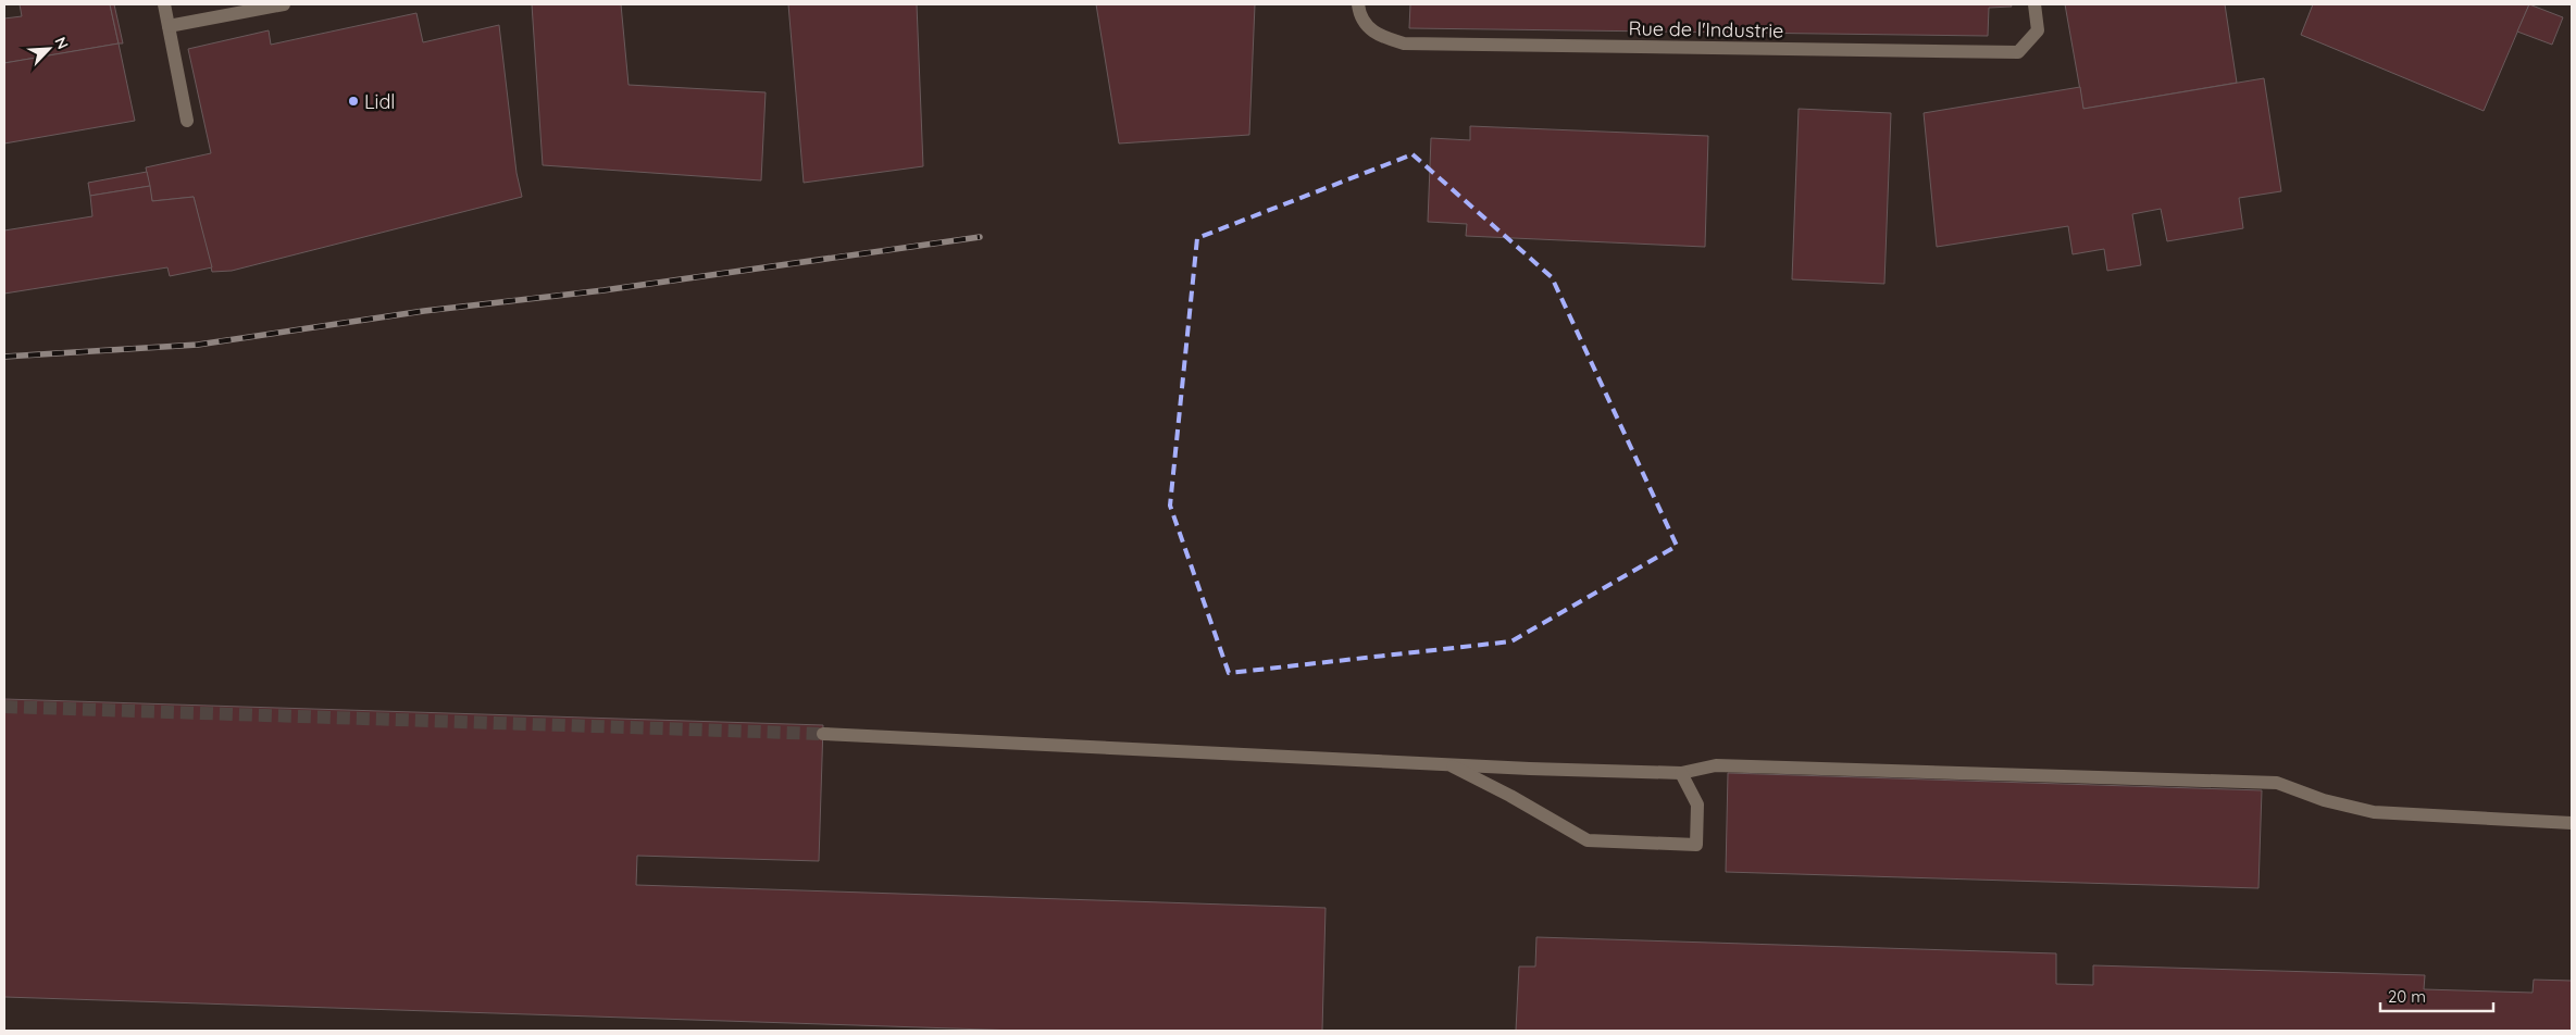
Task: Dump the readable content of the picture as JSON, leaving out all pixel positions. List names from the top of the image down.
{
  "streets": {
    "street": ["Rue de l'Industrie"]
  },
  "places": ["Lidl"],
  "scale_bar": "20 m",
  "north": "top right"
}
